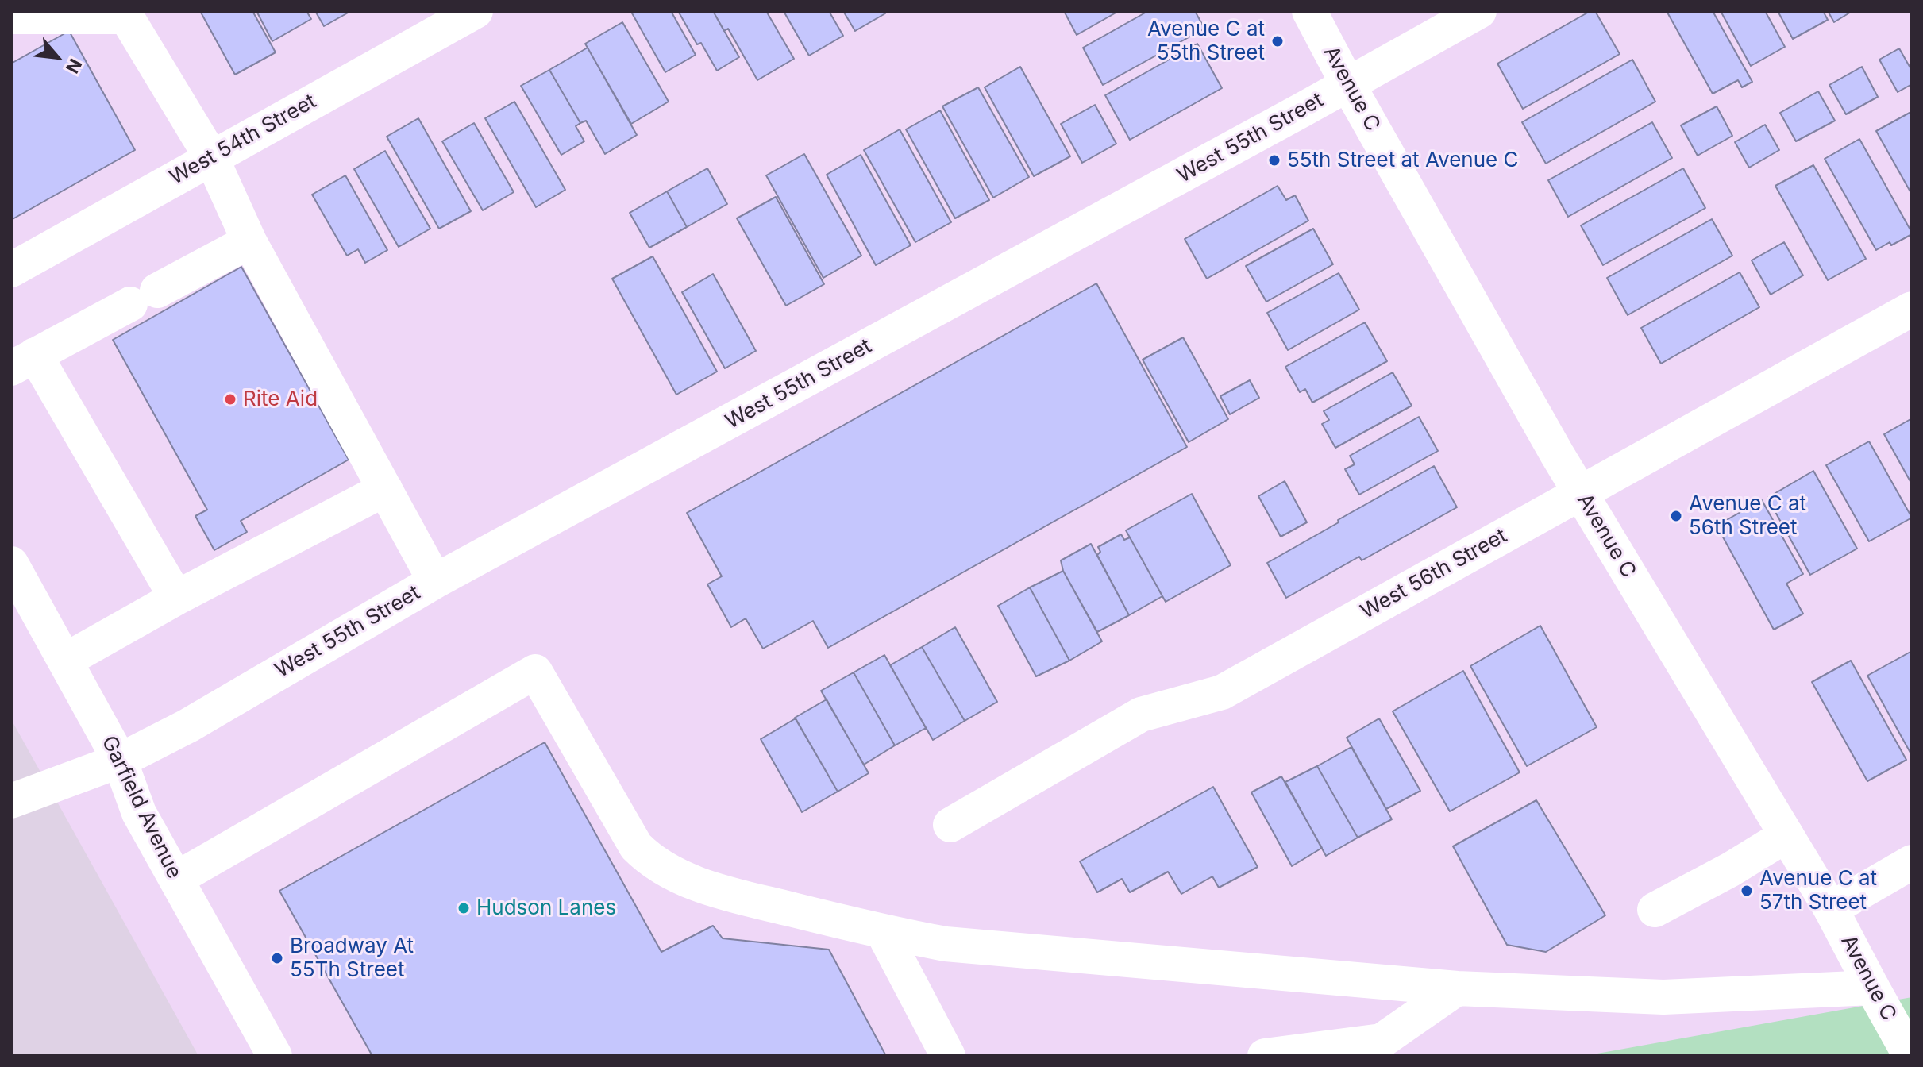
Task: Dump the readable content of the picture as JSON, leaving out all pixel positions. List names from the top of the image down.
{
  "streets": {
    "street": [
      "Avenue C",
      "West 55th Street",
      "West 54th Street",
      "West 56th Street",
      "Garfield Avenue"
    ]
  },
  "crossings": [
    ["Avenue C", "West 55th Street"],
    ["Avenue C", "West 56th Street"],
    ["West 55th Street", "Garfield Avenue"]
  ],
  "places": [
    "Avenue C at 55th Street",
    "55th Street at Avenue C",
    "Rite Aid",
    "Avenue C at 56th Street",
    "Avenue C at 57th Street",
    "Hudson Lanes",
    "Broadway At 55Th Street"
  ],
  "north": "bottom right"
}
